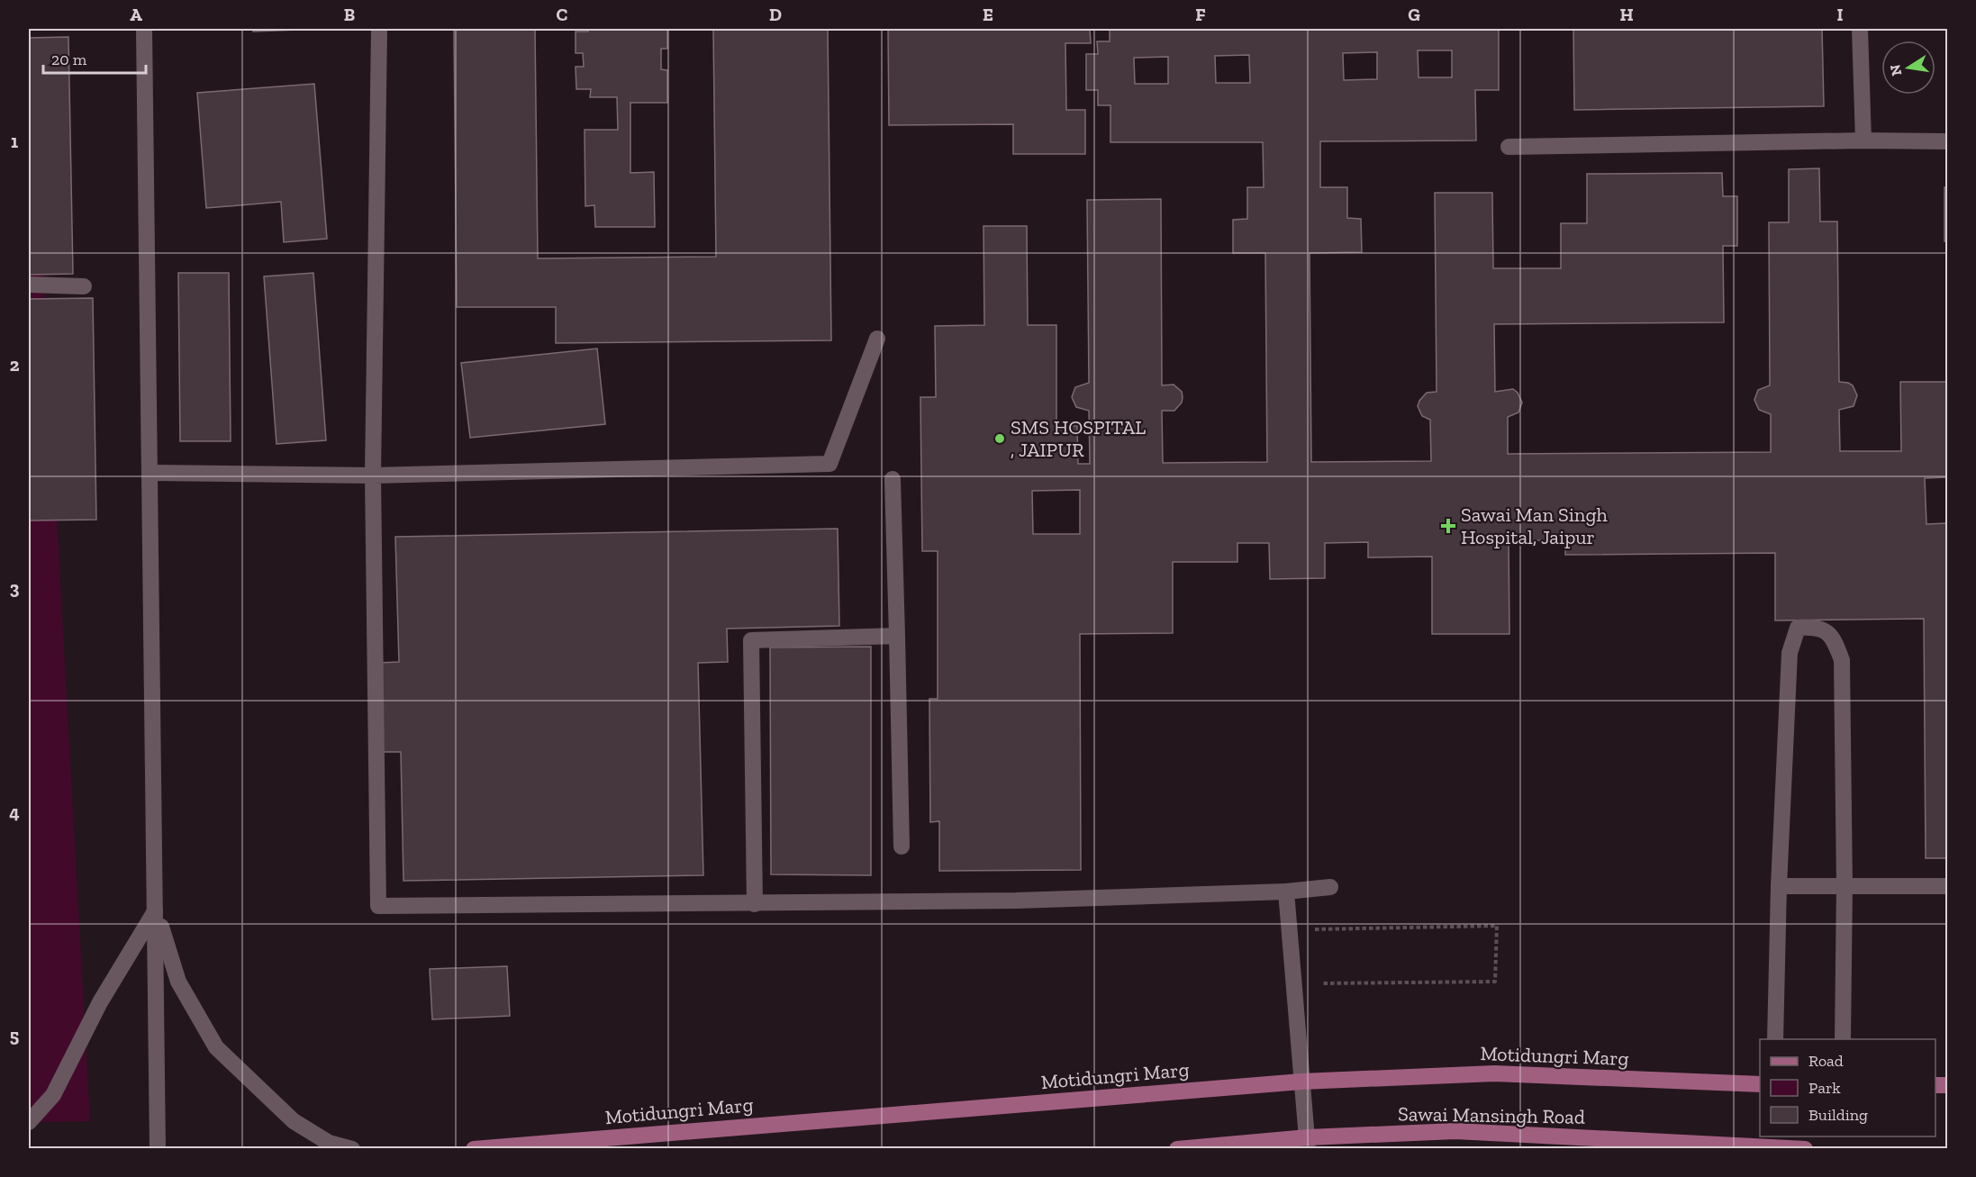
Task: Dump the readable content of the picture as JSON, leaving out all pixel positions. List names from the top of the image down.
{
  "streets": {
    "main road": ["Motidungri Marg", "Sawai Mansingh Road"]
  },
  "places": {
    "other": ["SMS HOSPITAL , JAIPUR"],
    "health": ["Sawai Man Singh Hospital, Jaipur"]
  },
  "legend": ["Road", "Park", "Building"],
  "scale_bar": "20 m",
  "north": "left",
  "grid": {
    "columns": [
      "A",
      "B",
      "C",
      "D",
      "E",
      "F",
      "G",
      "H",
      "I"
    ],
    "rows": [
      "1",
      "2",
      "3",
      "4",
      "5"
    ]
  }
}
